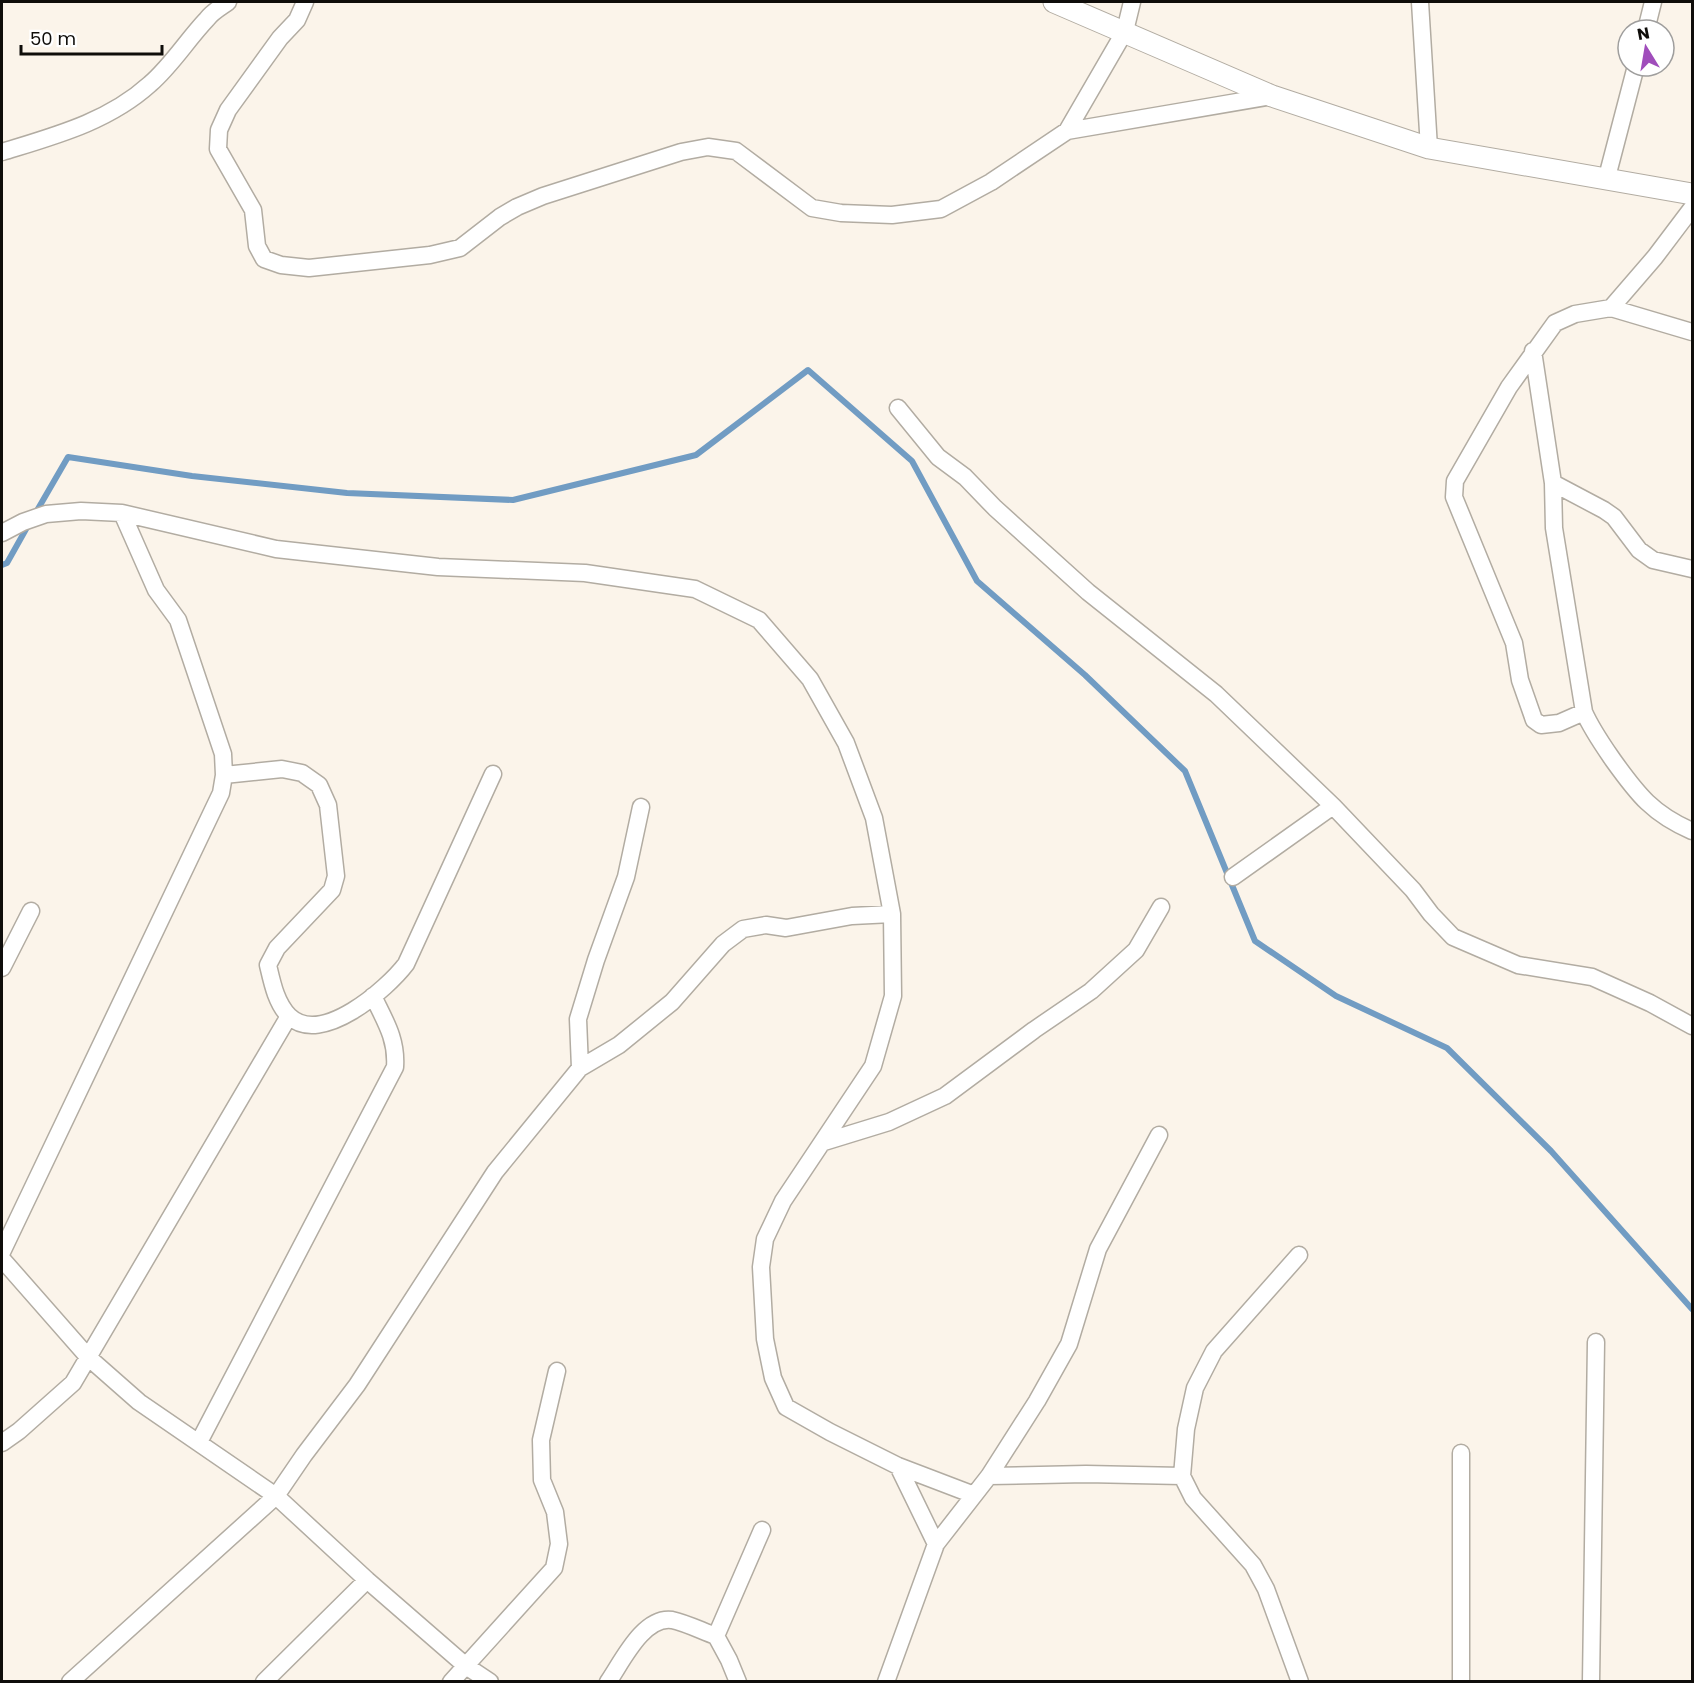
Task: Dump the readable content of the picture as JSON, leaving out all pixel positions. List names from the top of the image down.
{
  "scale_bar": "50 m",
  "north": "top"
}
